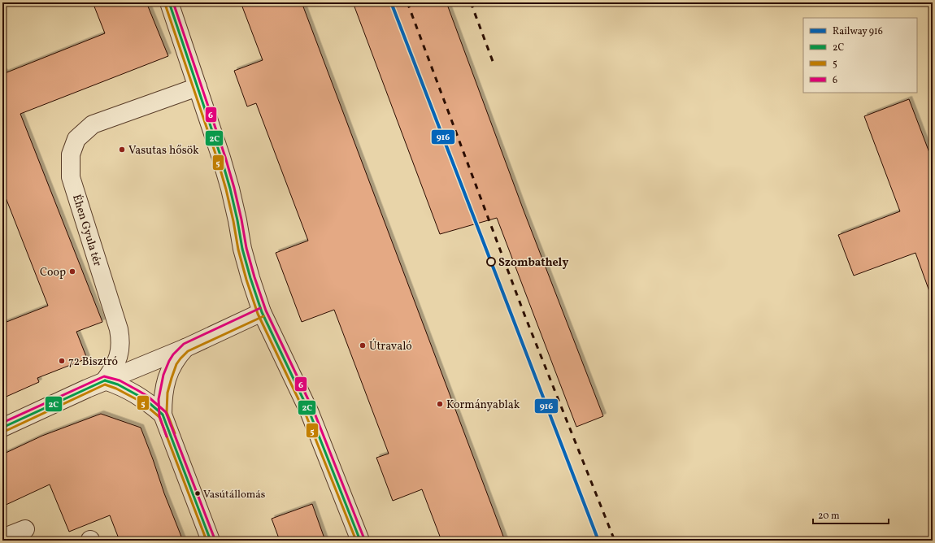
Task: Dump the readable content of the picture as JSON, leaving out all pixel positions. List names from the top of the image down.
{
  "streets": {
    "street": ["Éhen Gyula tér"]
  },
  "places": [
    "Vasutas hősök",
    "Szombathely",
    "Coop",
    "Útravaló",
    "72 Bisztró",
    "Kormányablak",
    "Vasútállomás"
  ],
  "lines": [
    "rail line 916",
    "transit line 2C",
    "transit line 6",
    "transit line 5"
  ],
  "legend": [
    "Railway 916",
    "2C",
    "5",
    "6"
  ],
  "scale_bar": "20 m"
}
